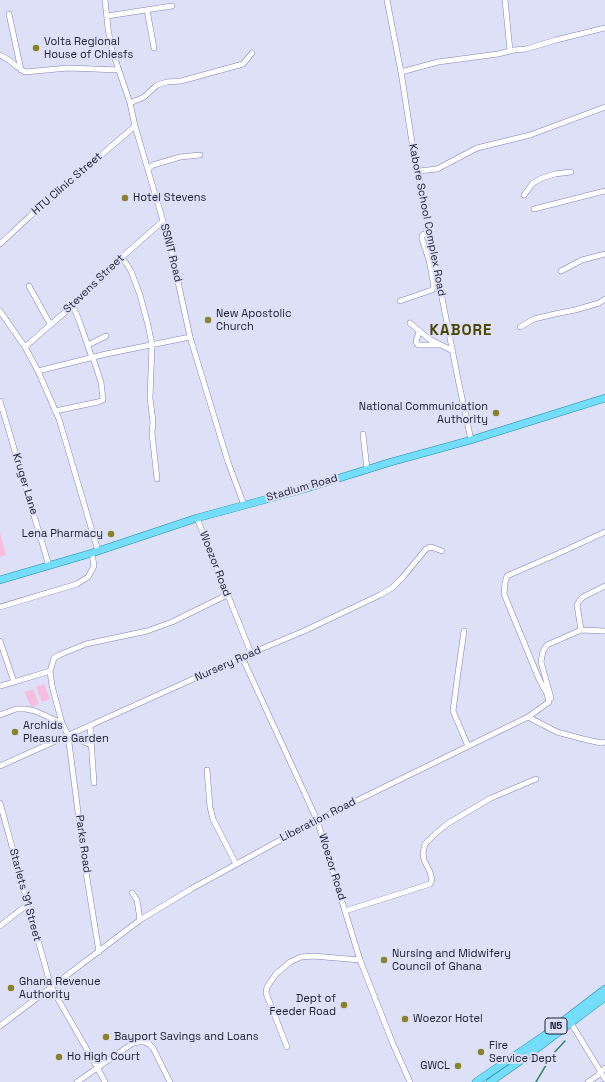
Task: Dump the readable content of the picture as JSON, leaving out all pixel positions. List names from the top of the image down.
{
  "streets": {
    "main road": ["Stadium Road", "N5"],
    "street": [
      "HTU Clinic Street",
      "Kabore School Complex Road",
      "SSNIT Road",
      "Stevens Street",
      "Kruger Lane",
      "Woezor Road",
      "Nursery Road",
      "Liberation Road",
      "Parks Road",
      "Starlets '91 Street"
    ]
  },
  "crossings": [
    ["HTU Clinic Street", "SSNIT Road"],
    ["Kabore School Complex Road", "Stadium Road"],
    ["SSNIT Road", "Stevens Street"],
    ["SSNIT Road", "Stadium Road"],
    ["Kruger Lane", "Stadium Road"],
    ["Stadium Road", "Woezor Road"],
    ["Woezor Road", "Nursery Road"],
    ["Woezor Road", "Liberation Road"],
    ["Nursery Road", "Parks Road"],
    ["Liberation Road", "Parks Road"],
    ["Liberation Road", "Starlets '91 Street"]
  ],
  "districts": ["KABORE"],
  "places": [
    "Volta Regional House of Chiesfs",
    "Hotel Stevens",
    "New Apostolic Church",
    "National Communication Authority",
    "Lena Pharmacy",
    "Archids Pleasure Garden",
    "Nursing and Midwifery Council of Ghana",
    "Ghana Revenue Authority",
    "Dept of Feeder Road",
    "Woezor Hotel",
    "Bayport Savings and Loans",
    "Fire Service Dept",
    "Ho High Court",
    "GWCL"
  ]
}
